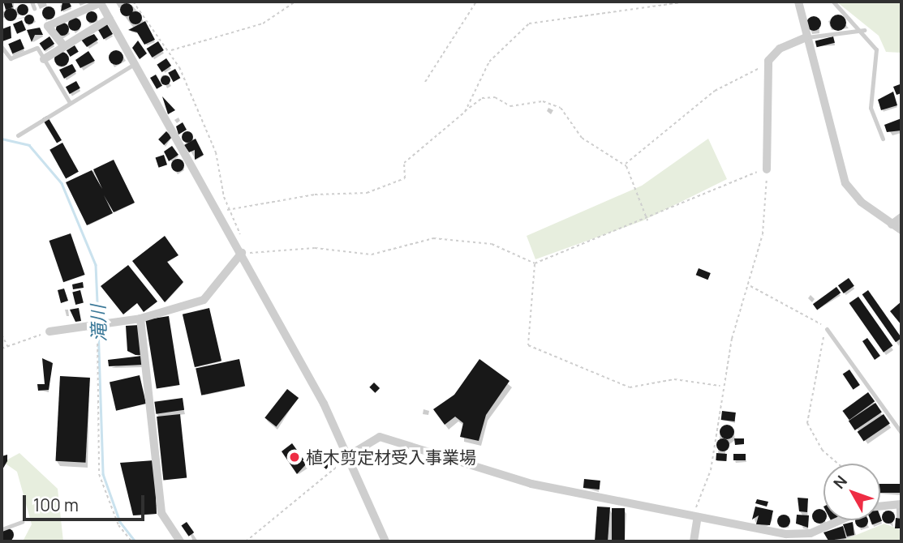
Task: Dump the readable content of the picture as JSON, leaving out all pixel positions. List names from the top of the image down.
{
  "water": ["滝川"],
  "places": ["植木剪定材受入事業場"],
  "scale_bar": "100 m",
  "north": "top left"
}
